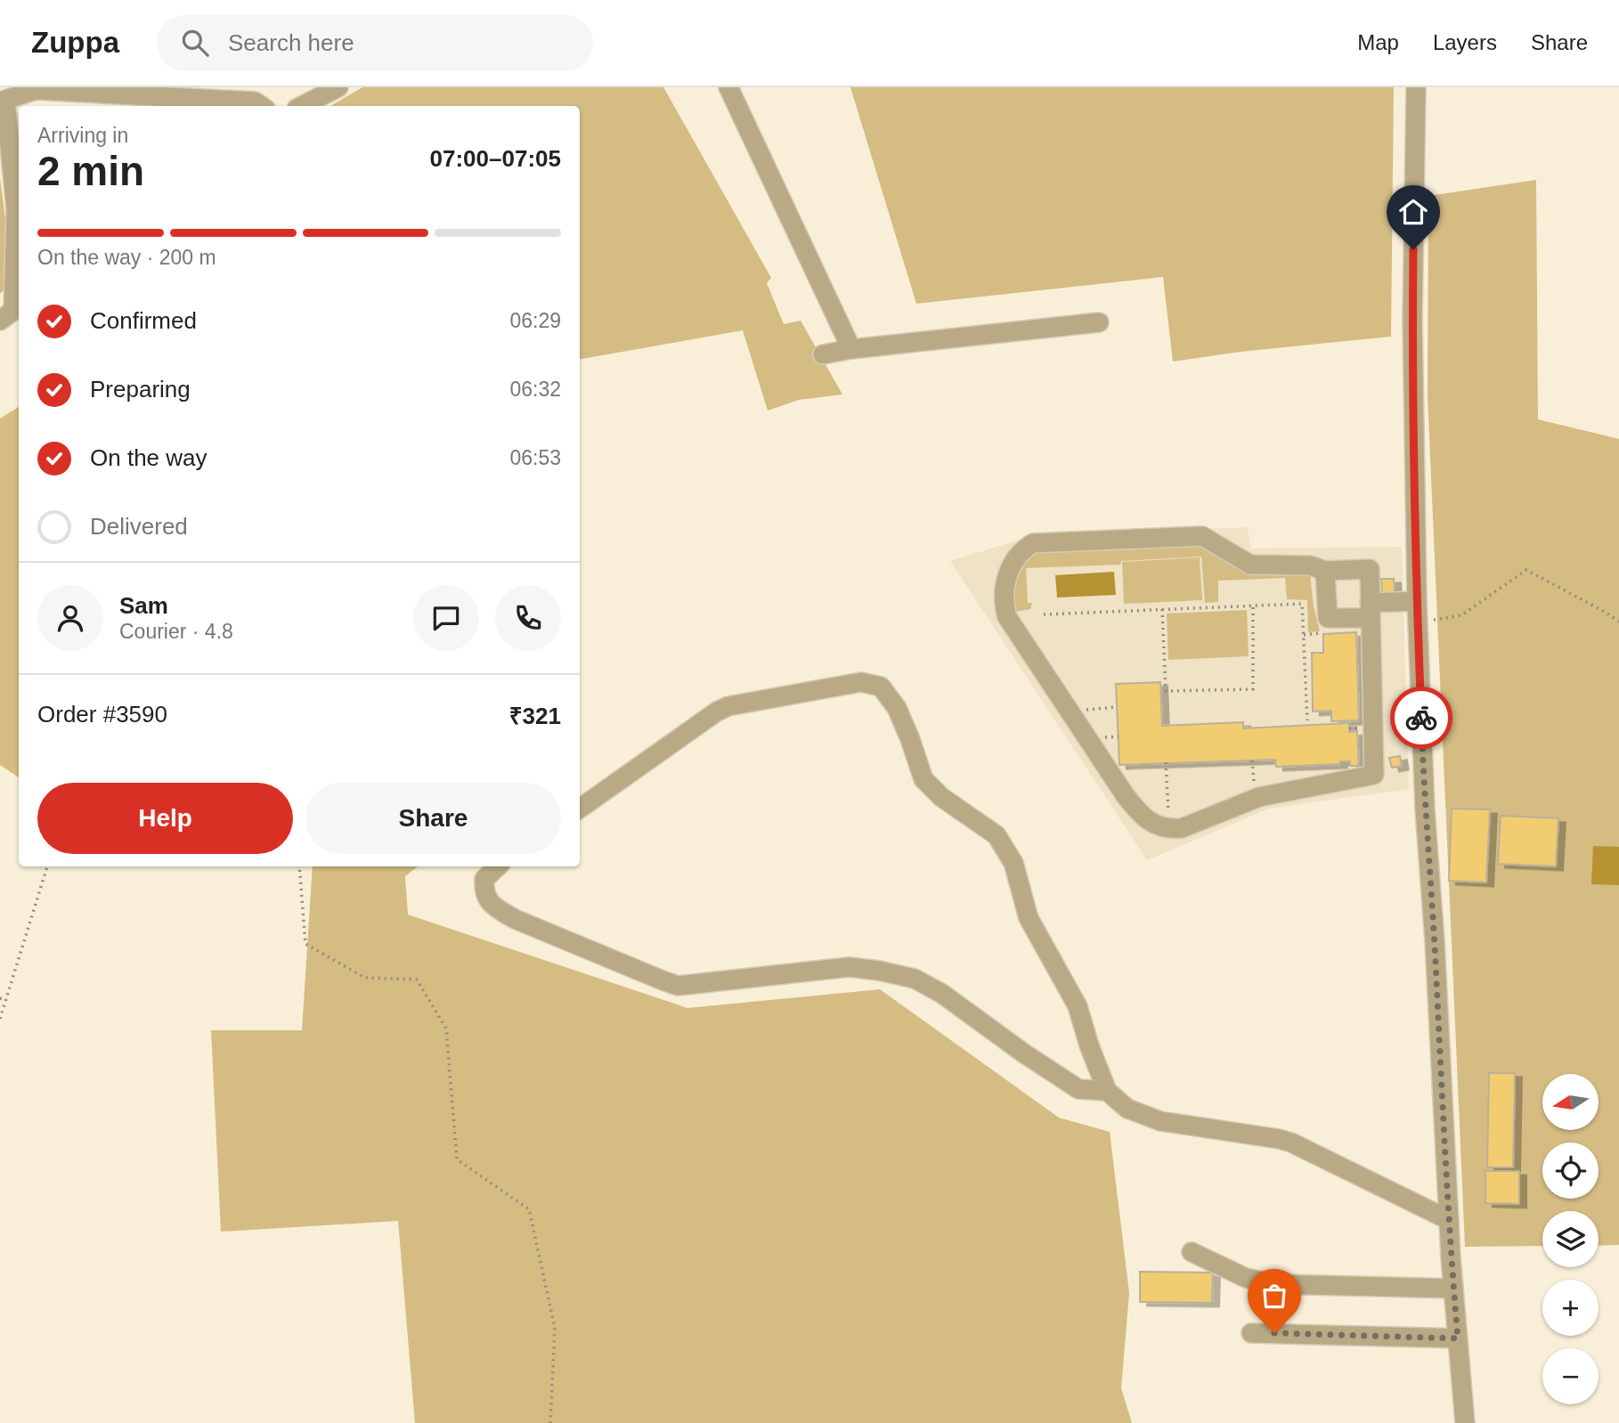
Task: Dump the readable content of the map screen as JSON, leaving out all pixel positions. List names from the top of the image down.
{
  "north": "left",
  "page": {
    "header": "Zuppa",
    "search": "Search here",
    "nav": ["Map", "Layers", "Share"],
    "heading": ["2 min", "Arriving in", "07:00–07:05"],
    "panel": [
      "Sam",
      "Courier · 4.8",
      "Order #3590",
      "₹321"
    ],
    "bar": "On the way · 200 m",
    "list": [
      ["Confirmed", "06:29"],
      ["Preparing", "06:32"],
      ["On the way", "06:53"],
      "Delivered"
    ],
    "buttons": ["Help", "Share"],
    "map_buttons": ["+", "−"]
  }
}
